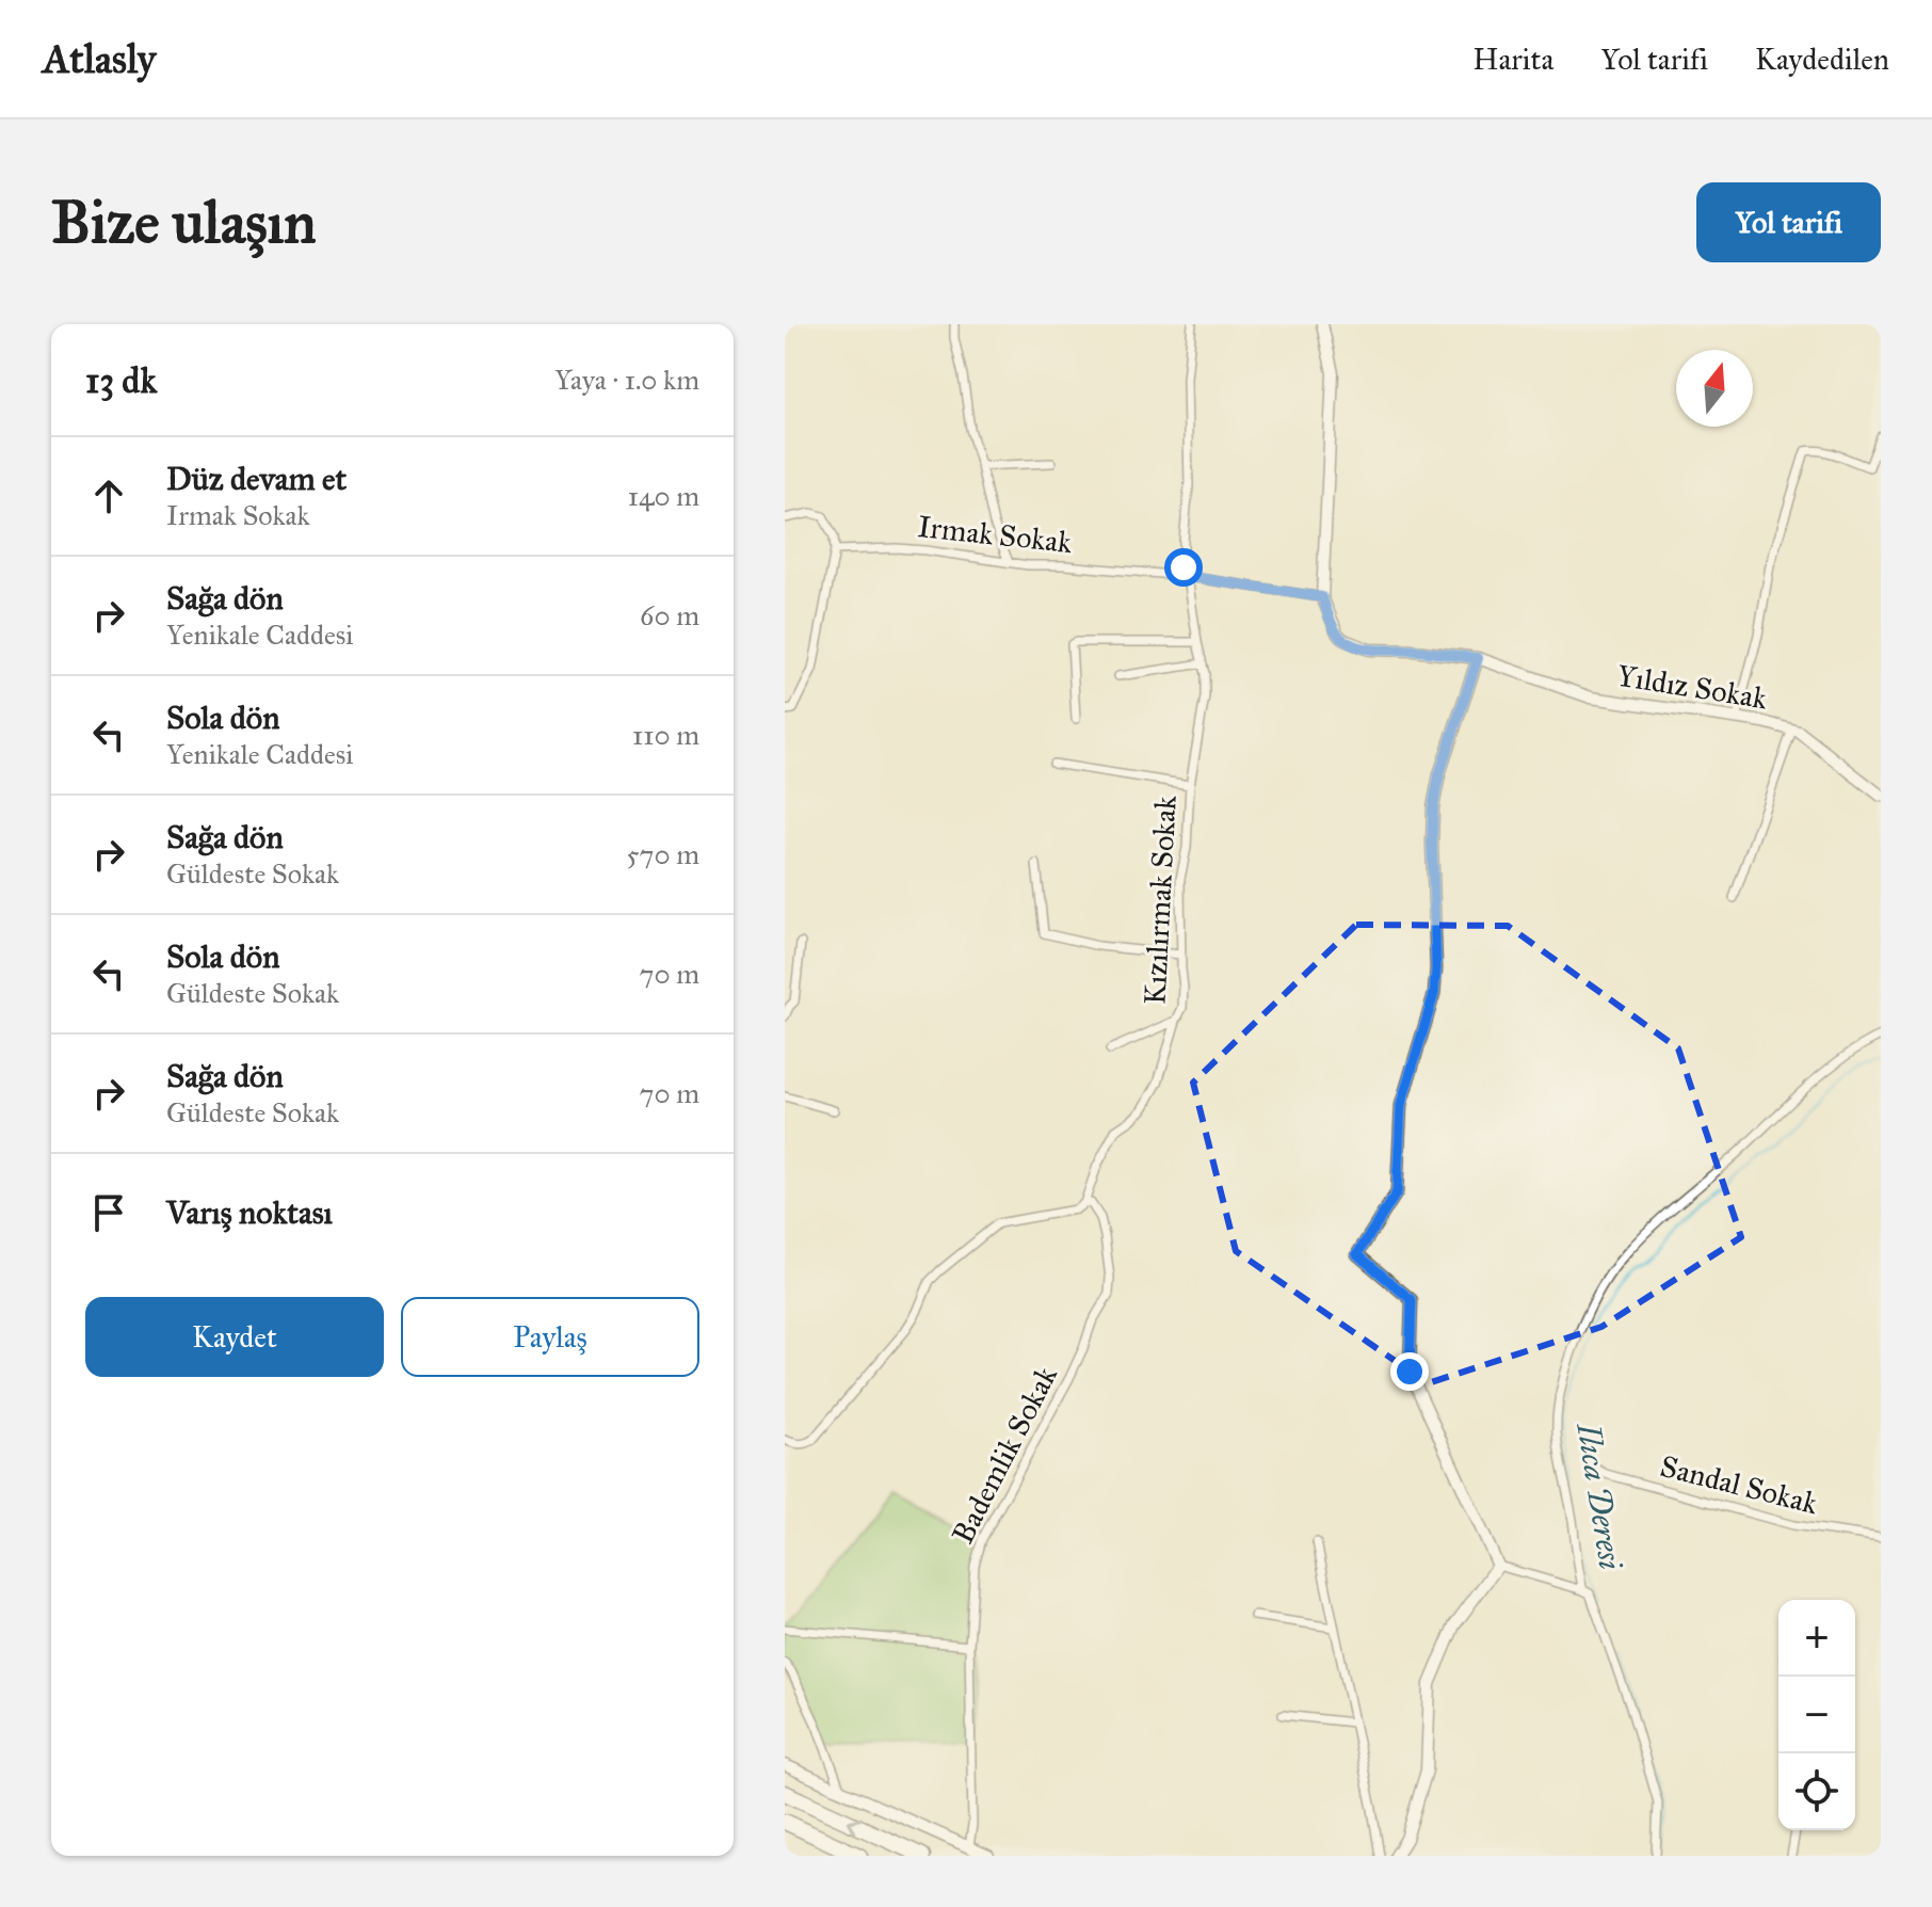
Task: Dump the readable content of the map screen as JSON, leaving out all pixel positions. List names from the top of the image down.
{
  "streets": {
    "street": [
      "Irmak Sokak",
      "Yıldız Sokak",
      "Kızılırmak Sokak",
      "Bademlik Sokak",
      "Sandal Sokak"
    ]
  },
  "crossings": [
    ["Irmak Sokak", "Yıldız Sokak"],
    ["Irmak Sokak", "Kızılırmak Sokak"],
    ["Kızılırmak Sokak", "Bademlik Sokak"]
  ],
  "water": ["Ilıca Deresi"],
  "north": "top",
  "page": {
    "header": "Atlasly",
    "nav": ["Harita", "Yol tarifi", "Kaydedilen"],
    "buttons": [
      "Yol tarifi",
      ["Kaydet", "Paylaş"]
    ],
    "title": "Bize ulaşın",
    "heading": ["13 dk", "Yaya · 1.0 km"],
    "list": [
      ["Düz devam et", "Irmak Sokak", "140 m"],
      ["Sağa dön", "Yenikale Caddesi", "60 m"],
      ["Sola dön", "Yenikale Caddesi", "110 m"],
      ["Sağa dön", "Güldeste Sokak", "570 m"],
      ["Sola dön", "Güldeste Sokak", "70 m"],
      ["Sağa dön", "Güldeste Sokak", "70 m"],
      "Varış noktası"
    ],
    "map_buttons": ["+", "−"]
  }
}
